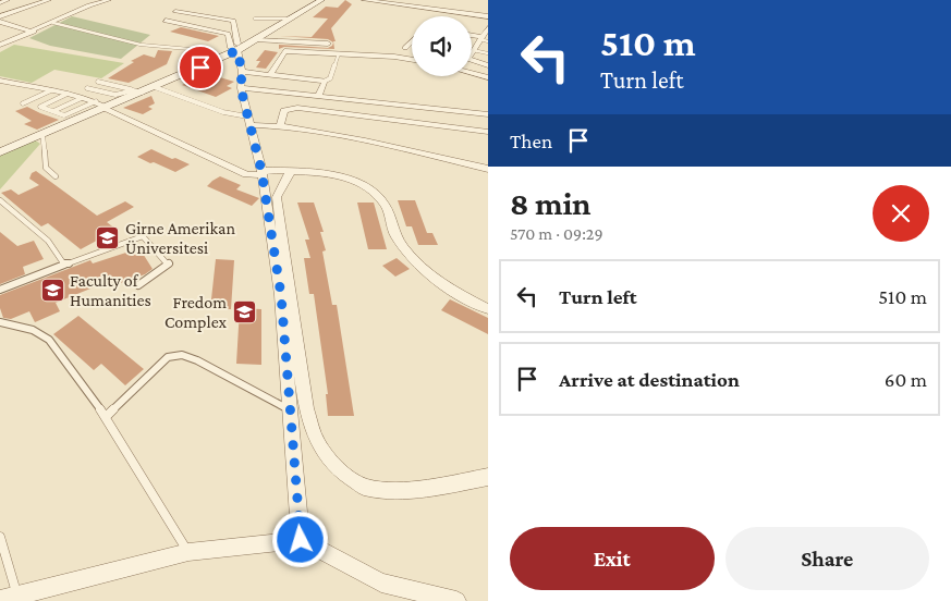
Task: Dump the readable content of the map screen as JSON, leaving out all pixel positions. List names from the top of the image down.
{
  "places": {
    "school or university": ["Girne Amerikan Üniversitesi", "Faculty of Humanities", "Fredom Complex"]
  },
  "page": {
    "turn": ["510 m", "Turn left"],
    "then": "Then",
    "heading": ["8 min", "570 m · 09:29"],
    "list": [
      {
        "name": "Turn left",
        "value": "510 m"
      },
      {
        "name": "Arrive at destination",
        "value": "60 m"
      }
    ],
    "buttons": ["Exit", "Share"]
  }
}
